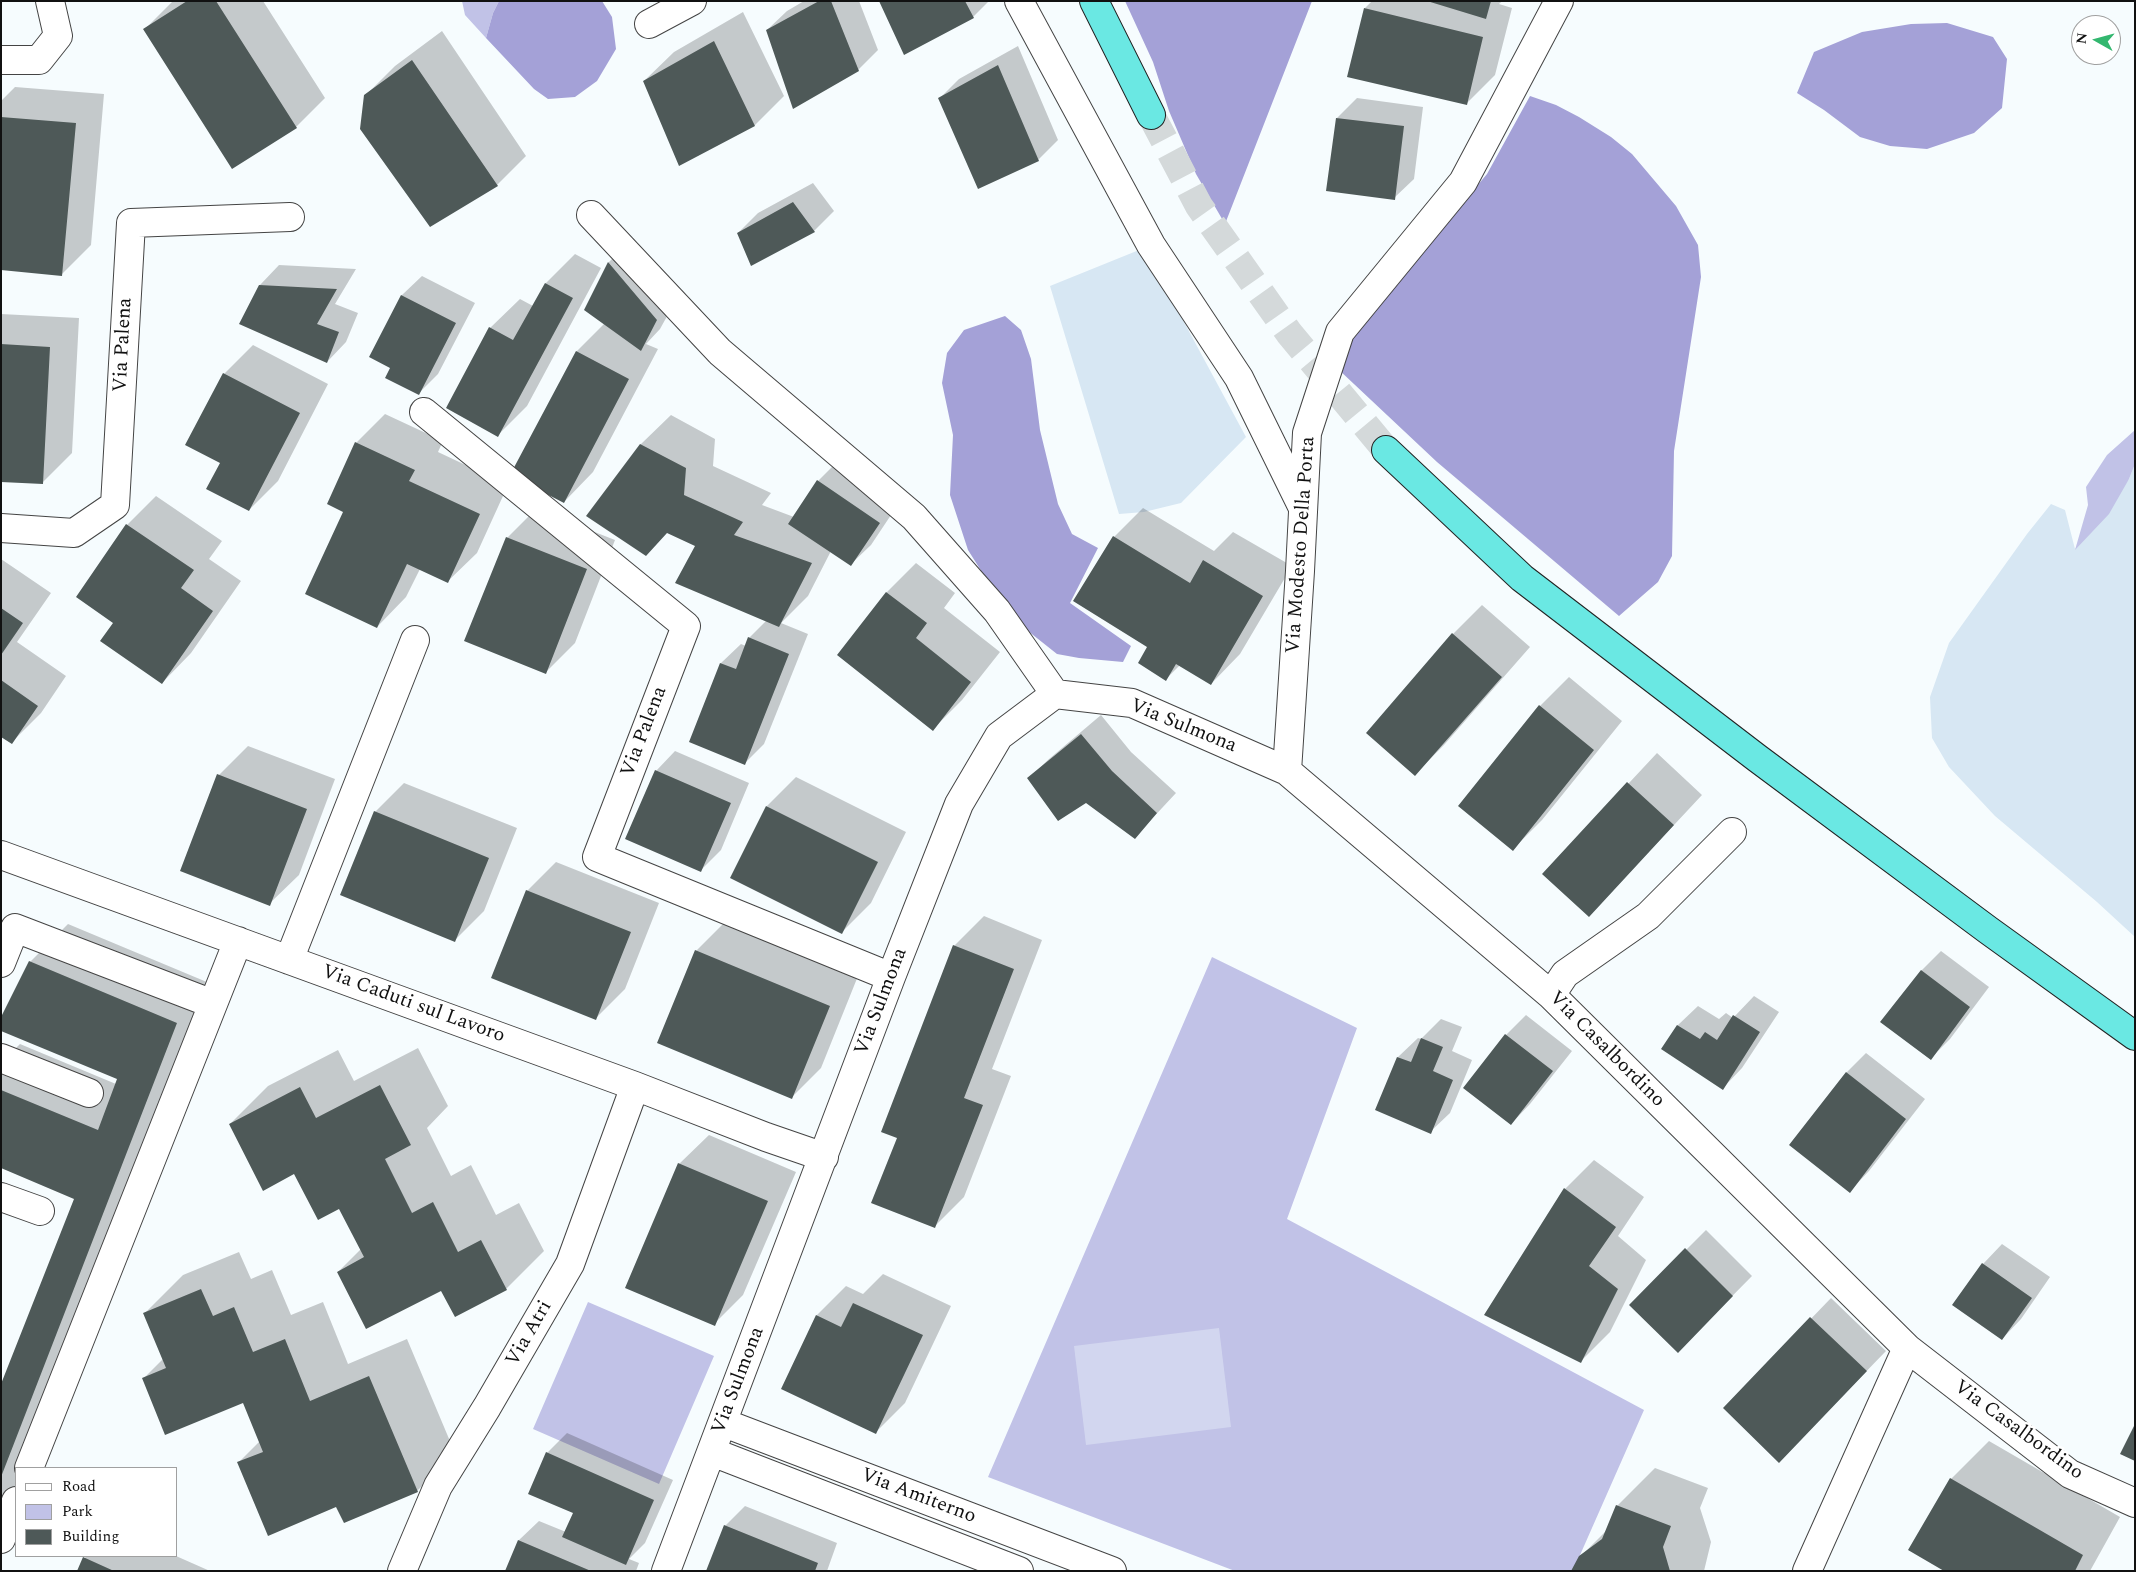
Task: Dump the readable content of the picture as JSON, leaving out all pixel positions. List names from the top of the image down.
{
  "streets": {
    "street": [
      "Via Palena",
      "Via Modesto Della Porta",
      "Via Sulmona",
      "Via Caduti sul Lavoro",
      "Via Casalbordino",
      "Via Atri",
      "Via Amiterno"
    ]
  },
  "crossings": [
    ["Via Palena", "Via Sulmona"],
    ["Via Modesto Della Porta", "Via Sulmona"],
    ["Via Modesto Della Porta", "Via Casalbordino"],
    ["Via Sulmona", "Via Caduti sul Lavoro"],
    ["Via Sulmona", "Via Casalbordino"],
    ["Via Sulmona", "Via Amiterno"],
    ["Via Caduti sul Lavoro", "Via Atri"]
  ],
  "legend": ["Road", "Park", "Building"],
  "north": "left"
}
